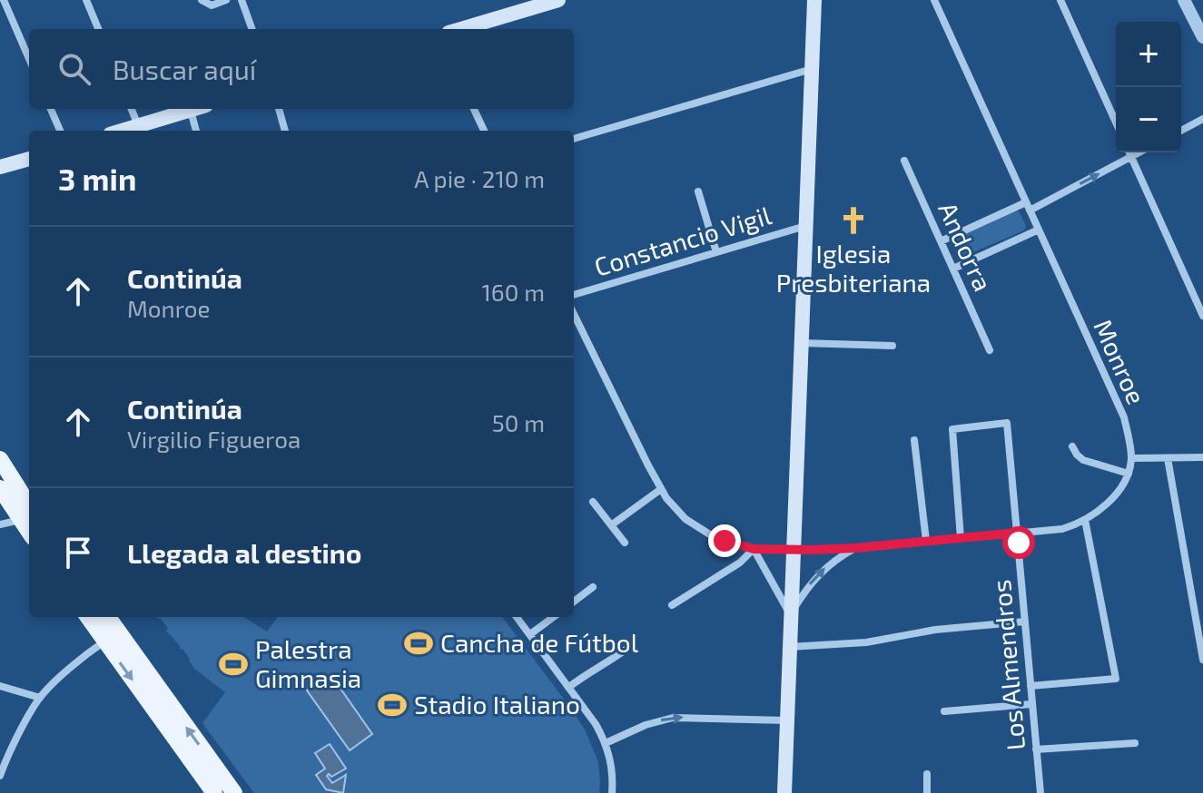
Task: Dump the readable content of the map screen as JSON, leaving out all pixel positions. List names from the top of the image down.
{
  "streets": {
    "street": [
      "Constancio Vigil",
      "Andorra",
      "Monroe",
      "Los Almendros"
    ]
  },
  "crossings": [
    ["Monroe", "Los Almendros"]
  ],
  "places": {
    "church": ["Iglesia Presbiteriana"],
    "sports": ["Cancha de Fútbol", "Palestra Gimnasia", "Stadio Italiano"]
  },
  "page": {
    "map_buttons": ["+", "−"],
    "search": "Buscar aquí",
    "heading": ["3 min", "A pie · 210 m"],
    "list": [
      ["Continúa", "Monroe", "160 m"],
      ["Continúa", "Virgilio Figueroa", "50 m"],
      "Llegada al destino"
    ]
  }
}
